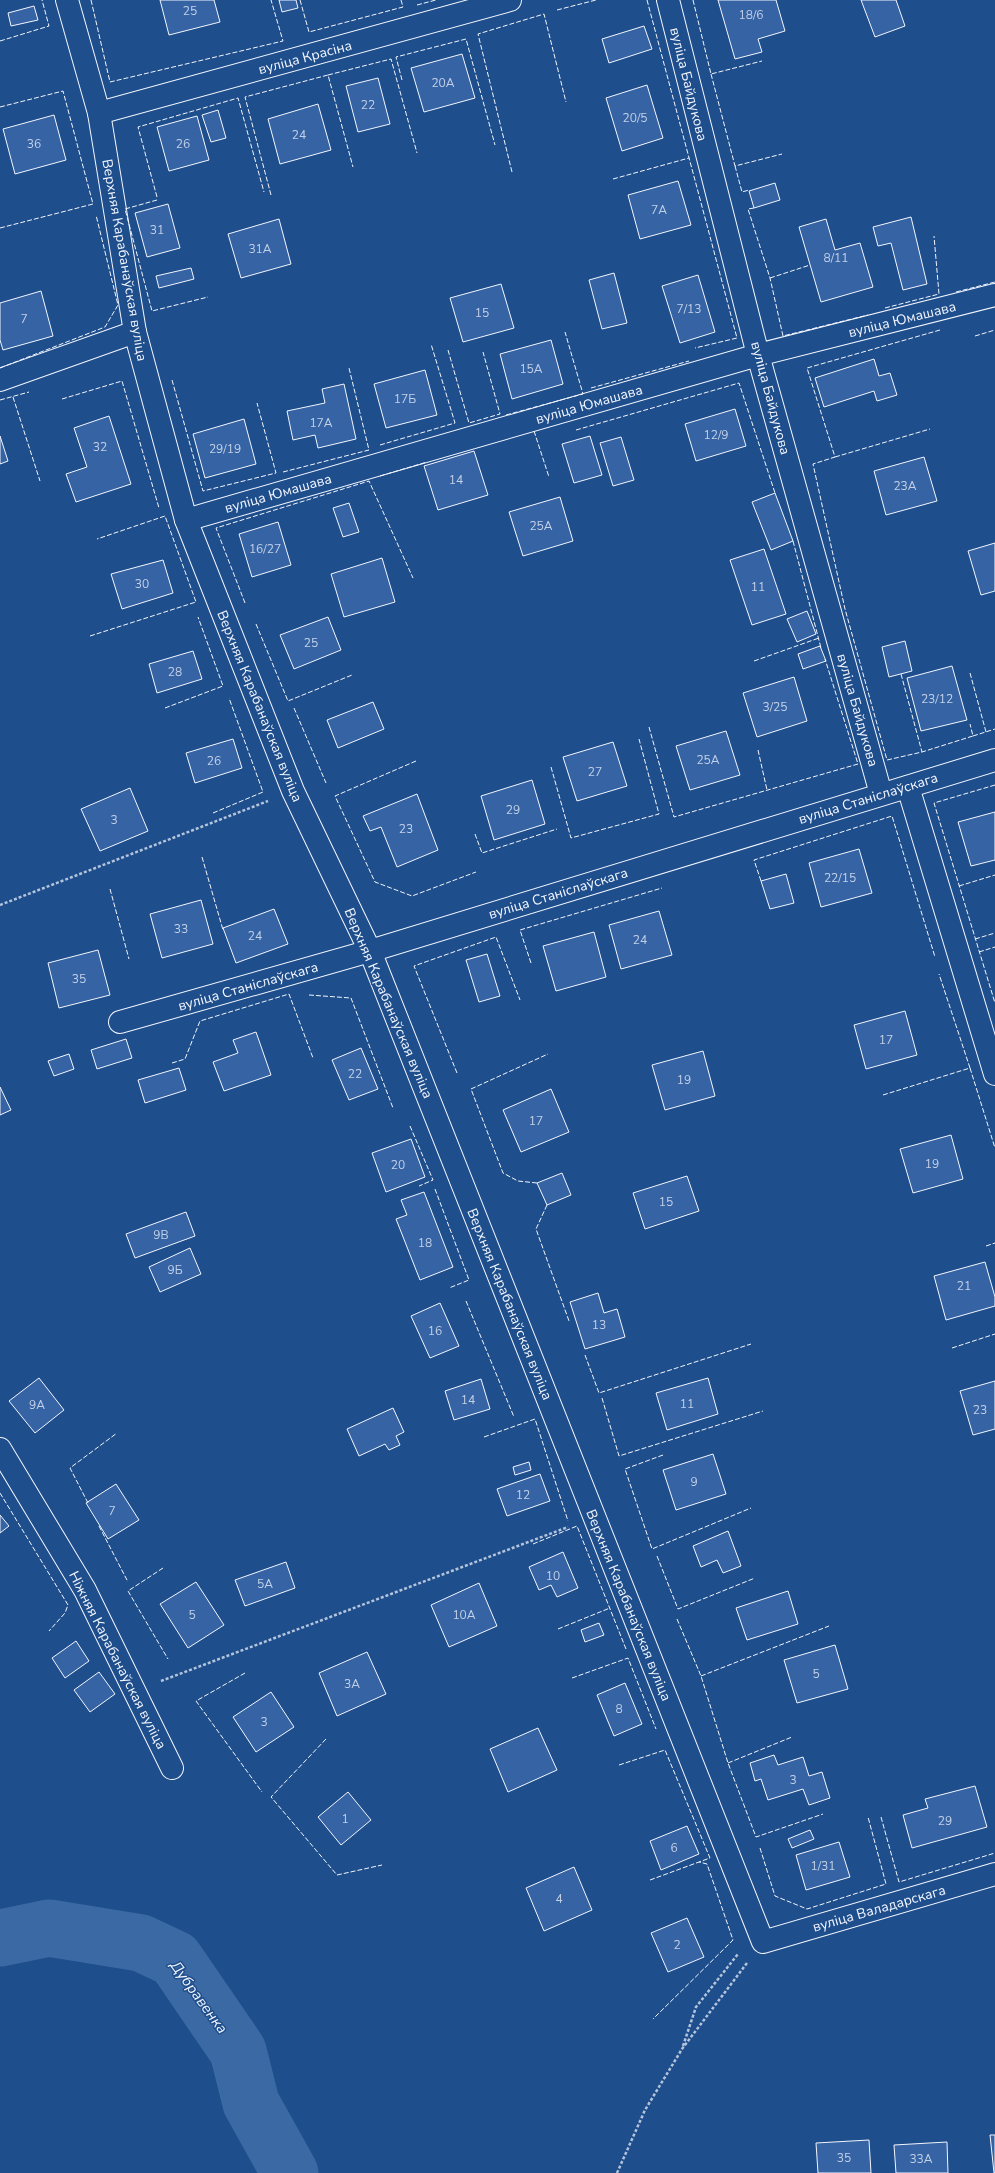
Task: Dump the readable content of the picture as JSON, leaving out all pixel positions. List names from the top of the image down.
{
  "streets": {
    "street": [
      "вуліца Красіна",
      "вуліца Байдукова",
      "Верхняя Карабанаўская вуліца",
      "вуліца Юмашава",
      "вуліца Станіслаўскага",
      "Ніжняя Карабанаўская вуліца",
      "вуліца Валадарскага"
    ]
  },
  "crossings": [
    ["вуліца Красіна", "Верхняя Карабанаўская вуліца"],
    ["вуліца Байдукова", "вуліца Юмашава"],
    ["вуліца Байдукова", "вуліца Станіслаўскага"],
    ["Верхняя Карабанаўская вуліца", "вуліца Юмашава"],
    ["Верхняя Карабанаўская вуліца", "вуліца Станіслаўскага"],
    ["Верхняя Карабанаўская вуліца", "вуліца Валадарскага"]
  ],
  "water": ["Дубравенка"],
  "house_numbers": [
    "25",
    "18/6",
    "20А",
    "22",
    "20/5",
    "24",
    "36",
    "26",
    "7А",
    "31",
    "31А",
    "8/11",
    "7/13",
    "15",
    "7",
    "15А",
    "17Б",
    "17А",
    "12/9",
    "32",
    "29/19",
    "14",
    "23А",
    "25А",
    "16/27",
    "30",
    "11",
    "25",
    "28",
    "23/12",
    "3/25",
    "25А",
    "26",
    "27",
    "29",
    "3",
    "23",
    "22/15",
    "33",
    "24",
    "24",
    "35",
    "17",
    "22",
    "19",
    "17",
    "19",
    "20",
    "15",
    "9В",
    "18",
    "9Б",
    "21",
    "13",
    "16",
    "14",
    "11",
    "9А",
    "23",
    "9",
    "12",
    "7",
    "10",
    "5А",
    "5",
    "10А",
    "5",
    "3А",
    "8",
    "3",
    "3",
    "1",
    "29",
    "6",
    "1/31",
    "4",
    "2",
    "35",
    "33А"
  ]
}
